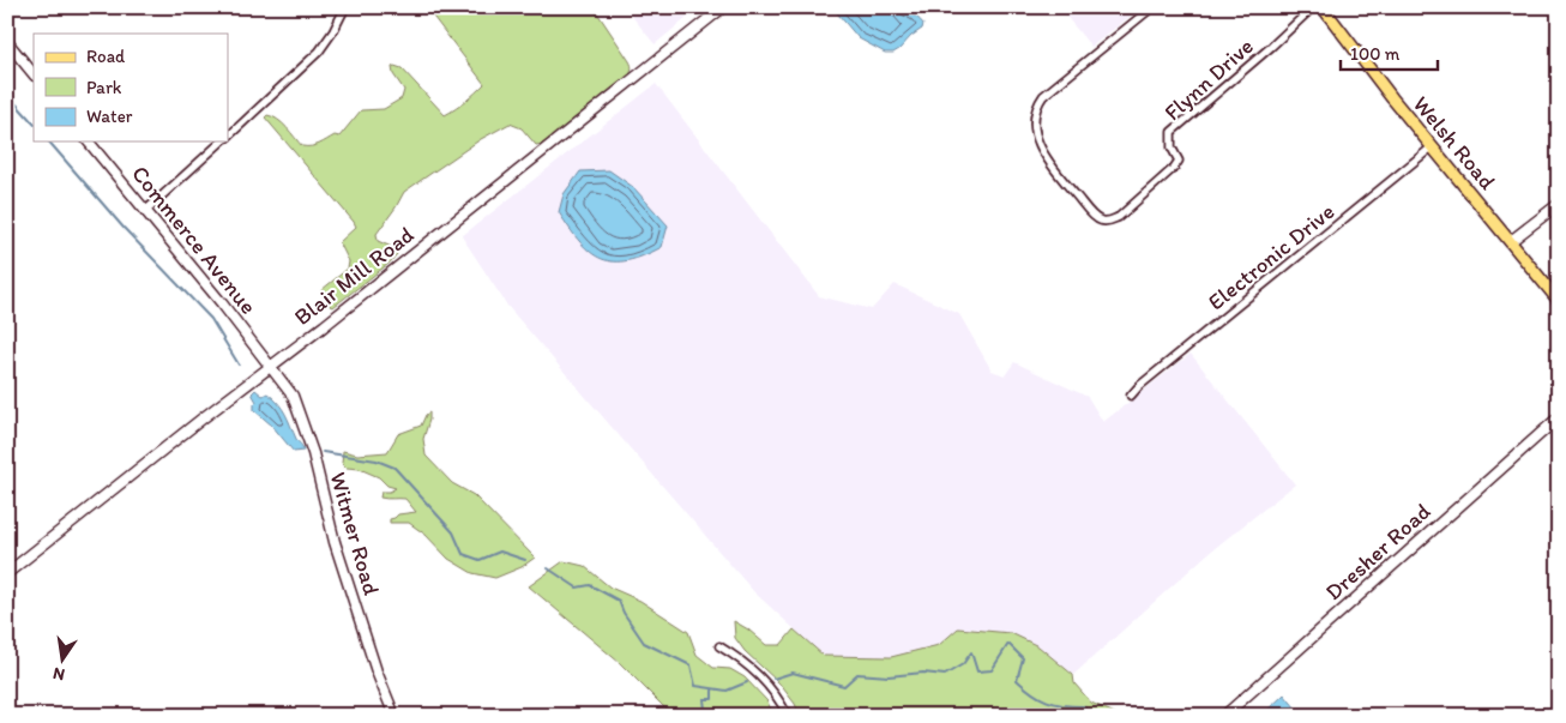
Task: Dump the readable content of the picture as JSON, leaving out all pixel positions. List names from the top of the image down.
{
  "streets": {
    "main road": [
      "Welsh Road",
      "Commerce Avenue",
      "Blair Mill Road",
      "Witmer Road",
      "Dresher Road"
    ],
    "street": ["Flynn Drive", "Electronic Drive"]
  },
  "crossings": [
    ["Welsh Road", "Electronic Drive"],
    ["Commerce Avenue", "Blair Mill Road"],
    ["Commerce Avenue", "Witmer Road"],
    ["Blair Mill Road", "Witmer Road"]
  ],
  "legend": ["Road", "Park", "Water"],
  "scale_bar": "100 m",
  "north": "bottom"
}
